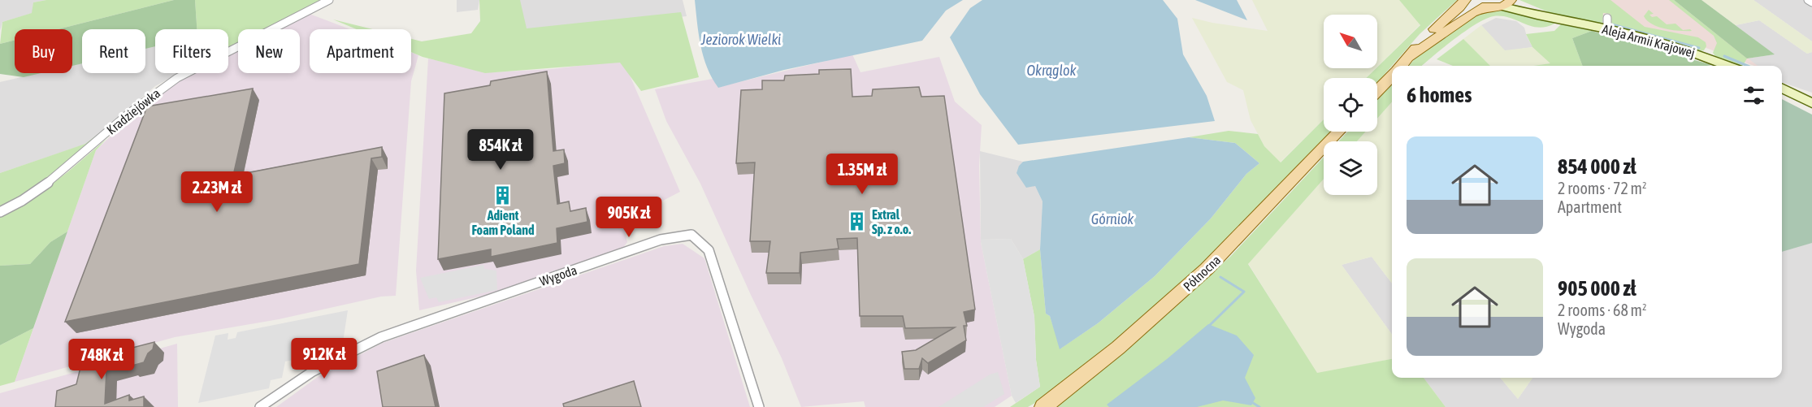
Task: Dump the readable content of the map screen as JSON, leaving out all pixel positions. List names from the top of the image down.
{
  "streets": {
    "main road": ["Aleja Armii Krajowej", "Północna"],
    "street": ["Kradziejówka", "Wygoda"]
  },
  "water": ["Jeziorok Wielki", "Okrąglok", "Górniok"],
  "places": {
    "building": ["Adient Foam Poland", "Extral Sp. z o.o."]
  },
  "north": "top left",
  "page": {
    "chip": [
      "Buy",
      "Rent",
      "Filters",
      "New",
      "Apartment"
    ],
    "heading": "6 homes",
    "list": [
      {
        "name": "854 000 zł",
        "note": "2 rooms · 72 m² · Apartment"
      },
      {
        "name": "905 000 zł",
        "note": "2 rooms · 68 m² · Wygoda"
      }
    ],
    "price": [
      "854K zł",
      "1.35M zł",
      "2.23M zł",
      "905K zł",
      "912K zł",
      "748K zł"
    ]
  }
}
